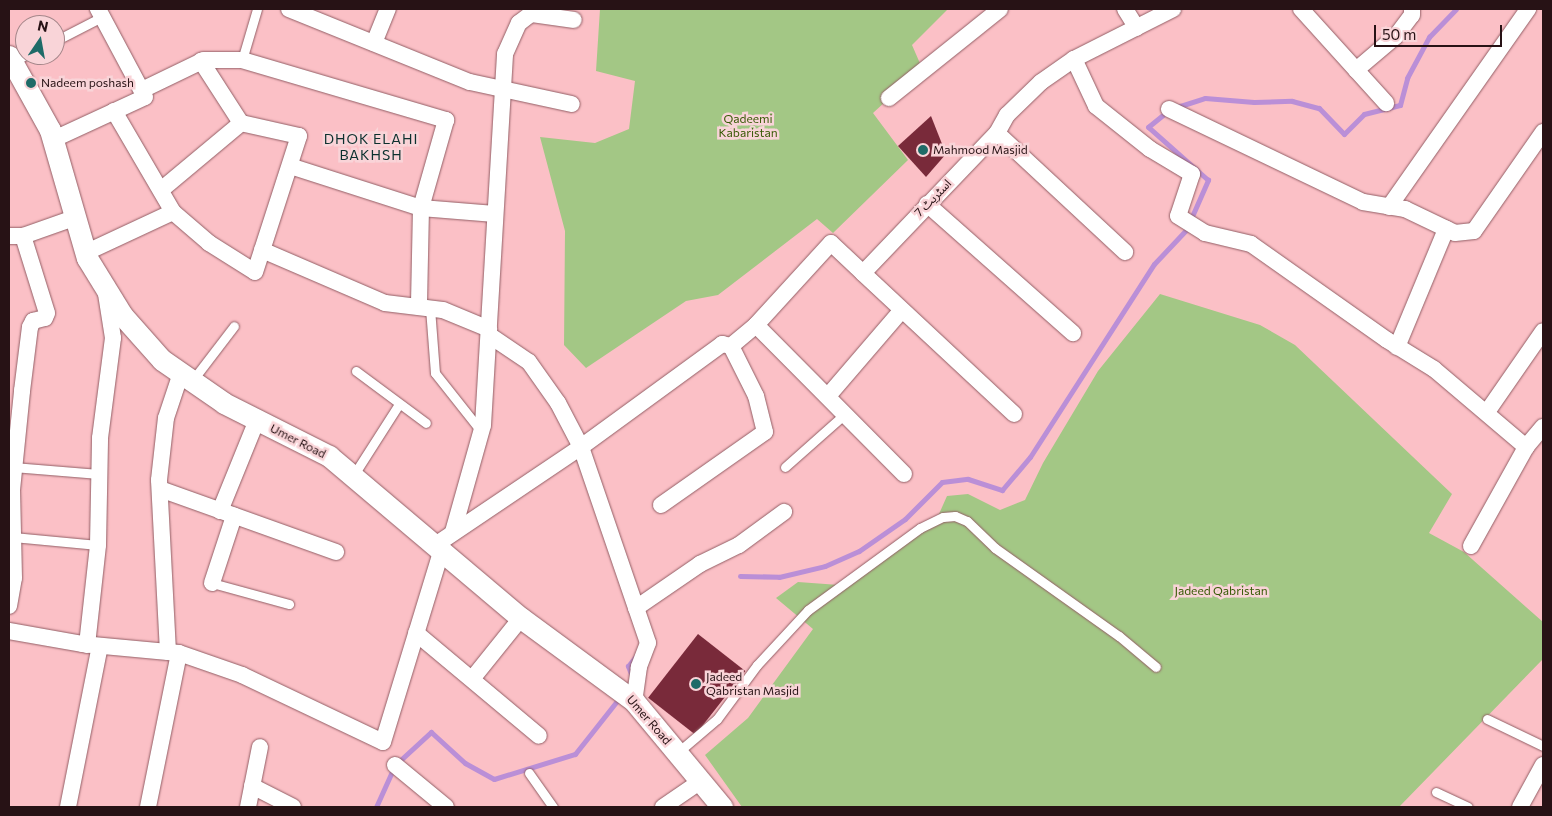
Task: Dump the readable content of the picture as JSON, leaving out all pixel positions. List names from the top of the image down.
{
  "streets": {
    "street": ["اسٹریٹ 7", "Umer Road"]
  },
  "districts": ["DHOK ELAHI BAKHSH"],
  "parks": ["Qadeemi Kabaristan", "Jadeed Qabristan"],
  "places": ["Nadeem poshash", "Mahmood Masjid", "Jadeed Qabristan Masjid"],
  "scale_bar": "50 m",
  "north": "top"
}
